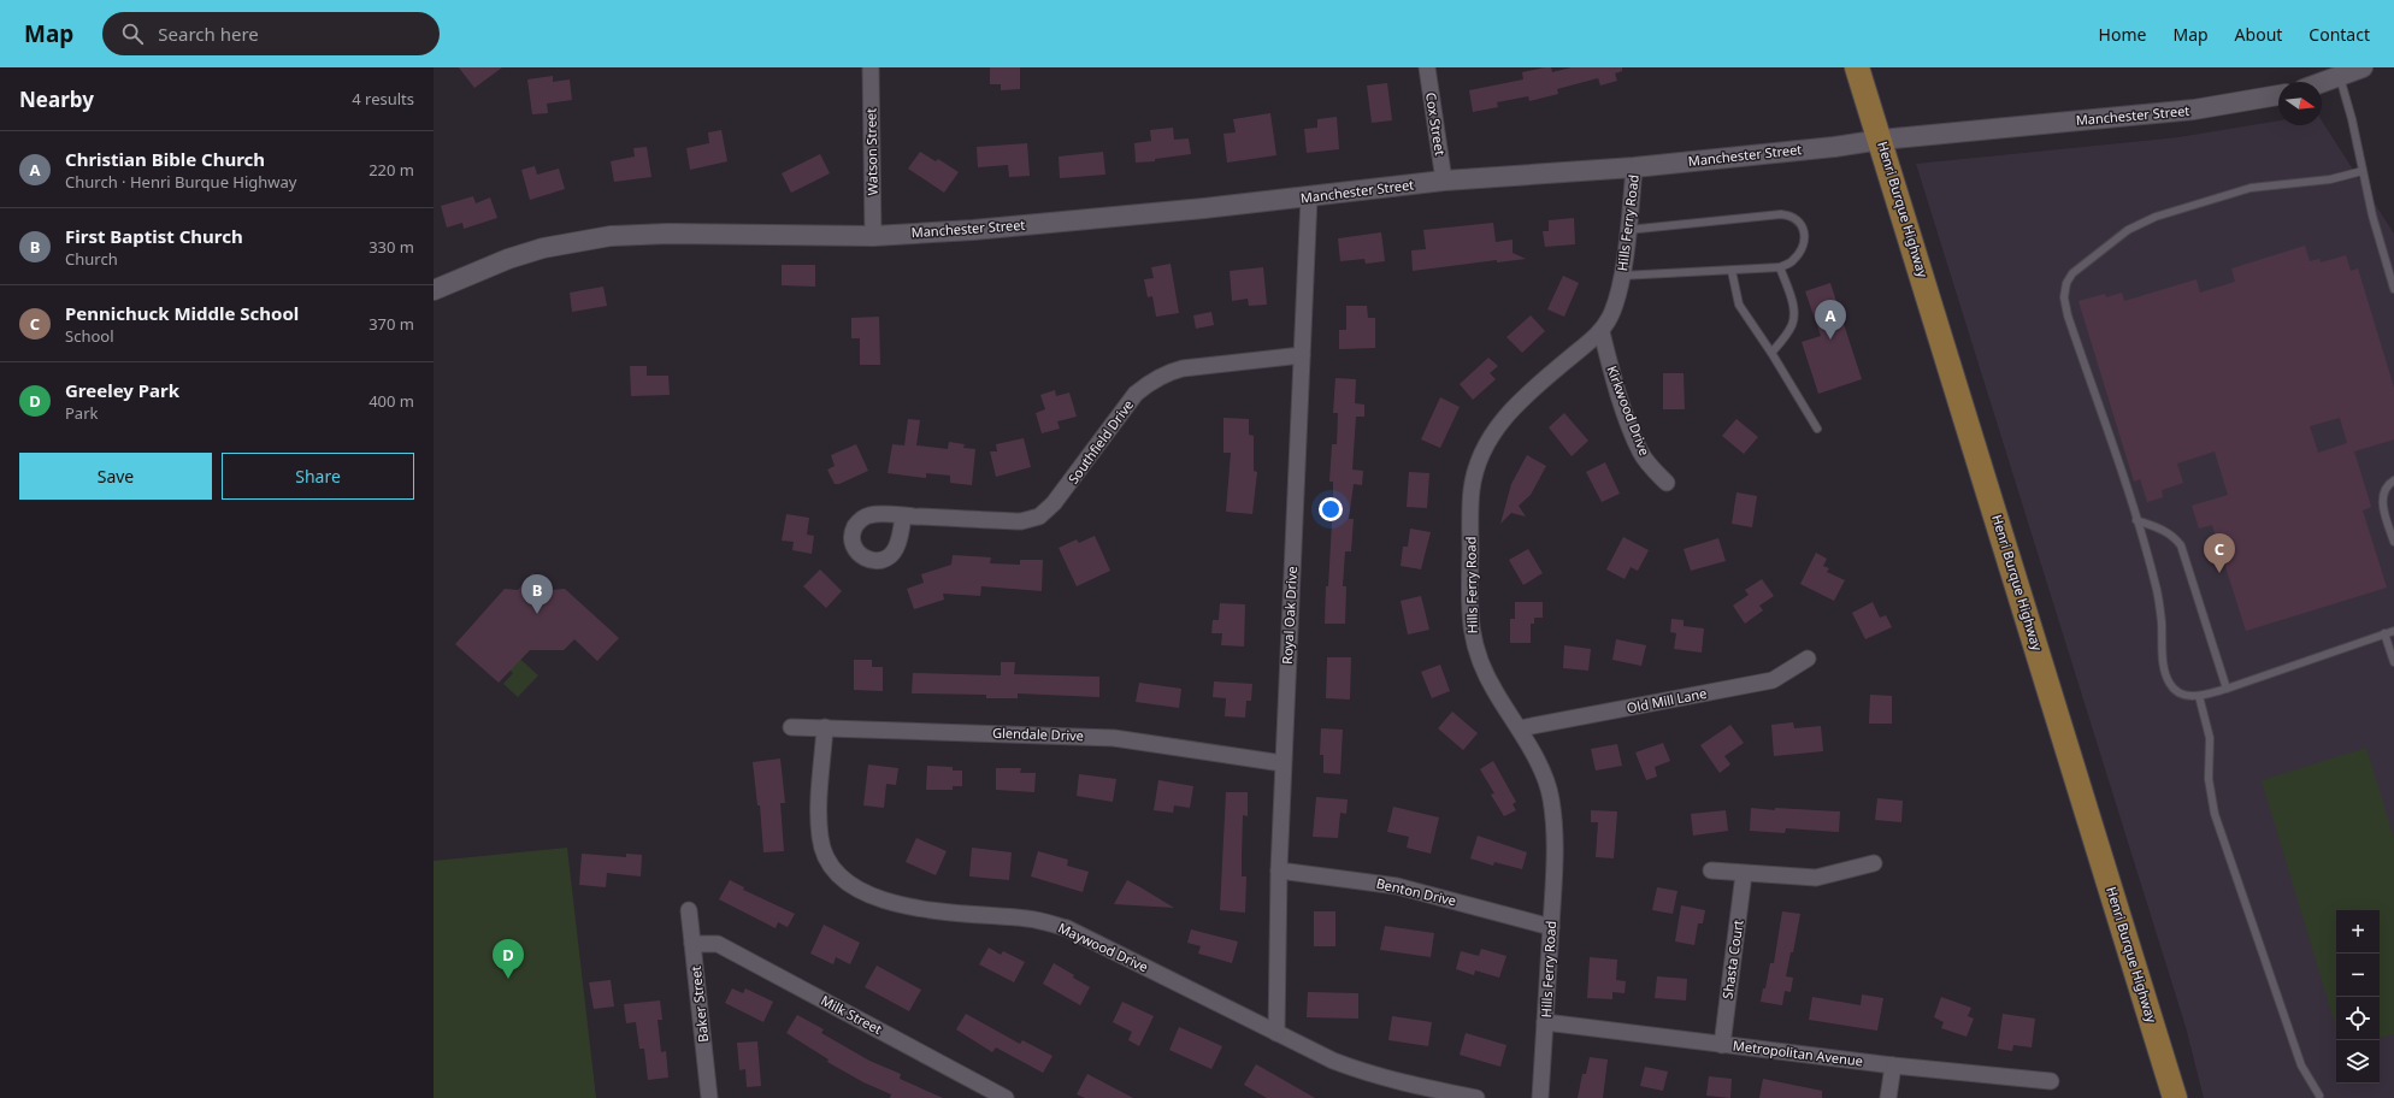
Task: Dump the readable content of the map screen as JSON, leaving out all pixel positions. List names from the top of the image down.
{
  "streets": {
    "main road": ["Henri Burque Highway"],
    "street": [
      "Manchester Street",
      "Cox Street",
      "Watson Street",
      "Hills Ferry Road",
      "Kirkwood Drive",
      "Southfield Drive",
      "Royal Oak Drive",
      "Old Mill Lane",
      "Glendale Drive",
      "Benton Drive",
      "Maywood Drive",
      "Shasta Court",
      "Baker Street",
      "Milk Street",
      "Metropolitan Avenue"
    ]
  },
  "crossings": [
    ["Manchester Street", "Cox Street"],
    ["Manchester Street", "Watson Street"],
    ["Manchester Street", "Henri Burque Highway"],
    ["Manchester Street", "Hills Ferry Road"],
    ["Manchester Street", "Royal Oak Drive"],
    ["Hills Ferry Road", "Kirkwood Drive"],
    ["Hills Ferry Road", "Old Mill Lane"],
    ["Hills Ferry Road", "Benton Drive"],
    ["Hills Ferry Road", "Metropolitan Avenue"],
    ["Southfield Drive", "Royal Oak Drive"],
    ["Royal Oak Drive", "Glendale Drive"],
    ["Royal Oak Drive", "Benton Drive"],
    ["Royal Oak Drive", "Maywood Drive"],
    ["Glendale Drive", "Maywood Drive"],
    ["Shasta Court", "Metropolitan Avenue"],
    ["Baker Street", "Milk Street"]
  ],
  "north": "right",
  "page": {
    "header": "Map",
    "search": "Search here",
    "nav": [
      "Home",
      "Map",
      "About",
      "Contact"
    ],
    "heading": ["Nearby", "4 results"],
    "list": [
      {
        "mark": "A",
        "name": "Christian Bible Church",
        "note": "Church · Henri Burque Highway",
        "value": "220 m"
      },
      {
        "mark": "B",
        "name": "First Baptist Church",
        "note": "Church",
        "value": "330 m"
      },
      {
        "mark": "C",
        "name": "Pennichuck Middle School",
        "note": "School",
        "value": "370 m"
      },
      {
        "mark": "D",
        "name": "Greeley Park",
        "note": "Park",
        "value": "400 m"
      }
    ],
    "pins": [
      "A",
      "C",
      "B",
      "D"
    ],
    "buttons": ["Save", "Share"],
    "map_buttons": ["+", "−"]
  }
}
